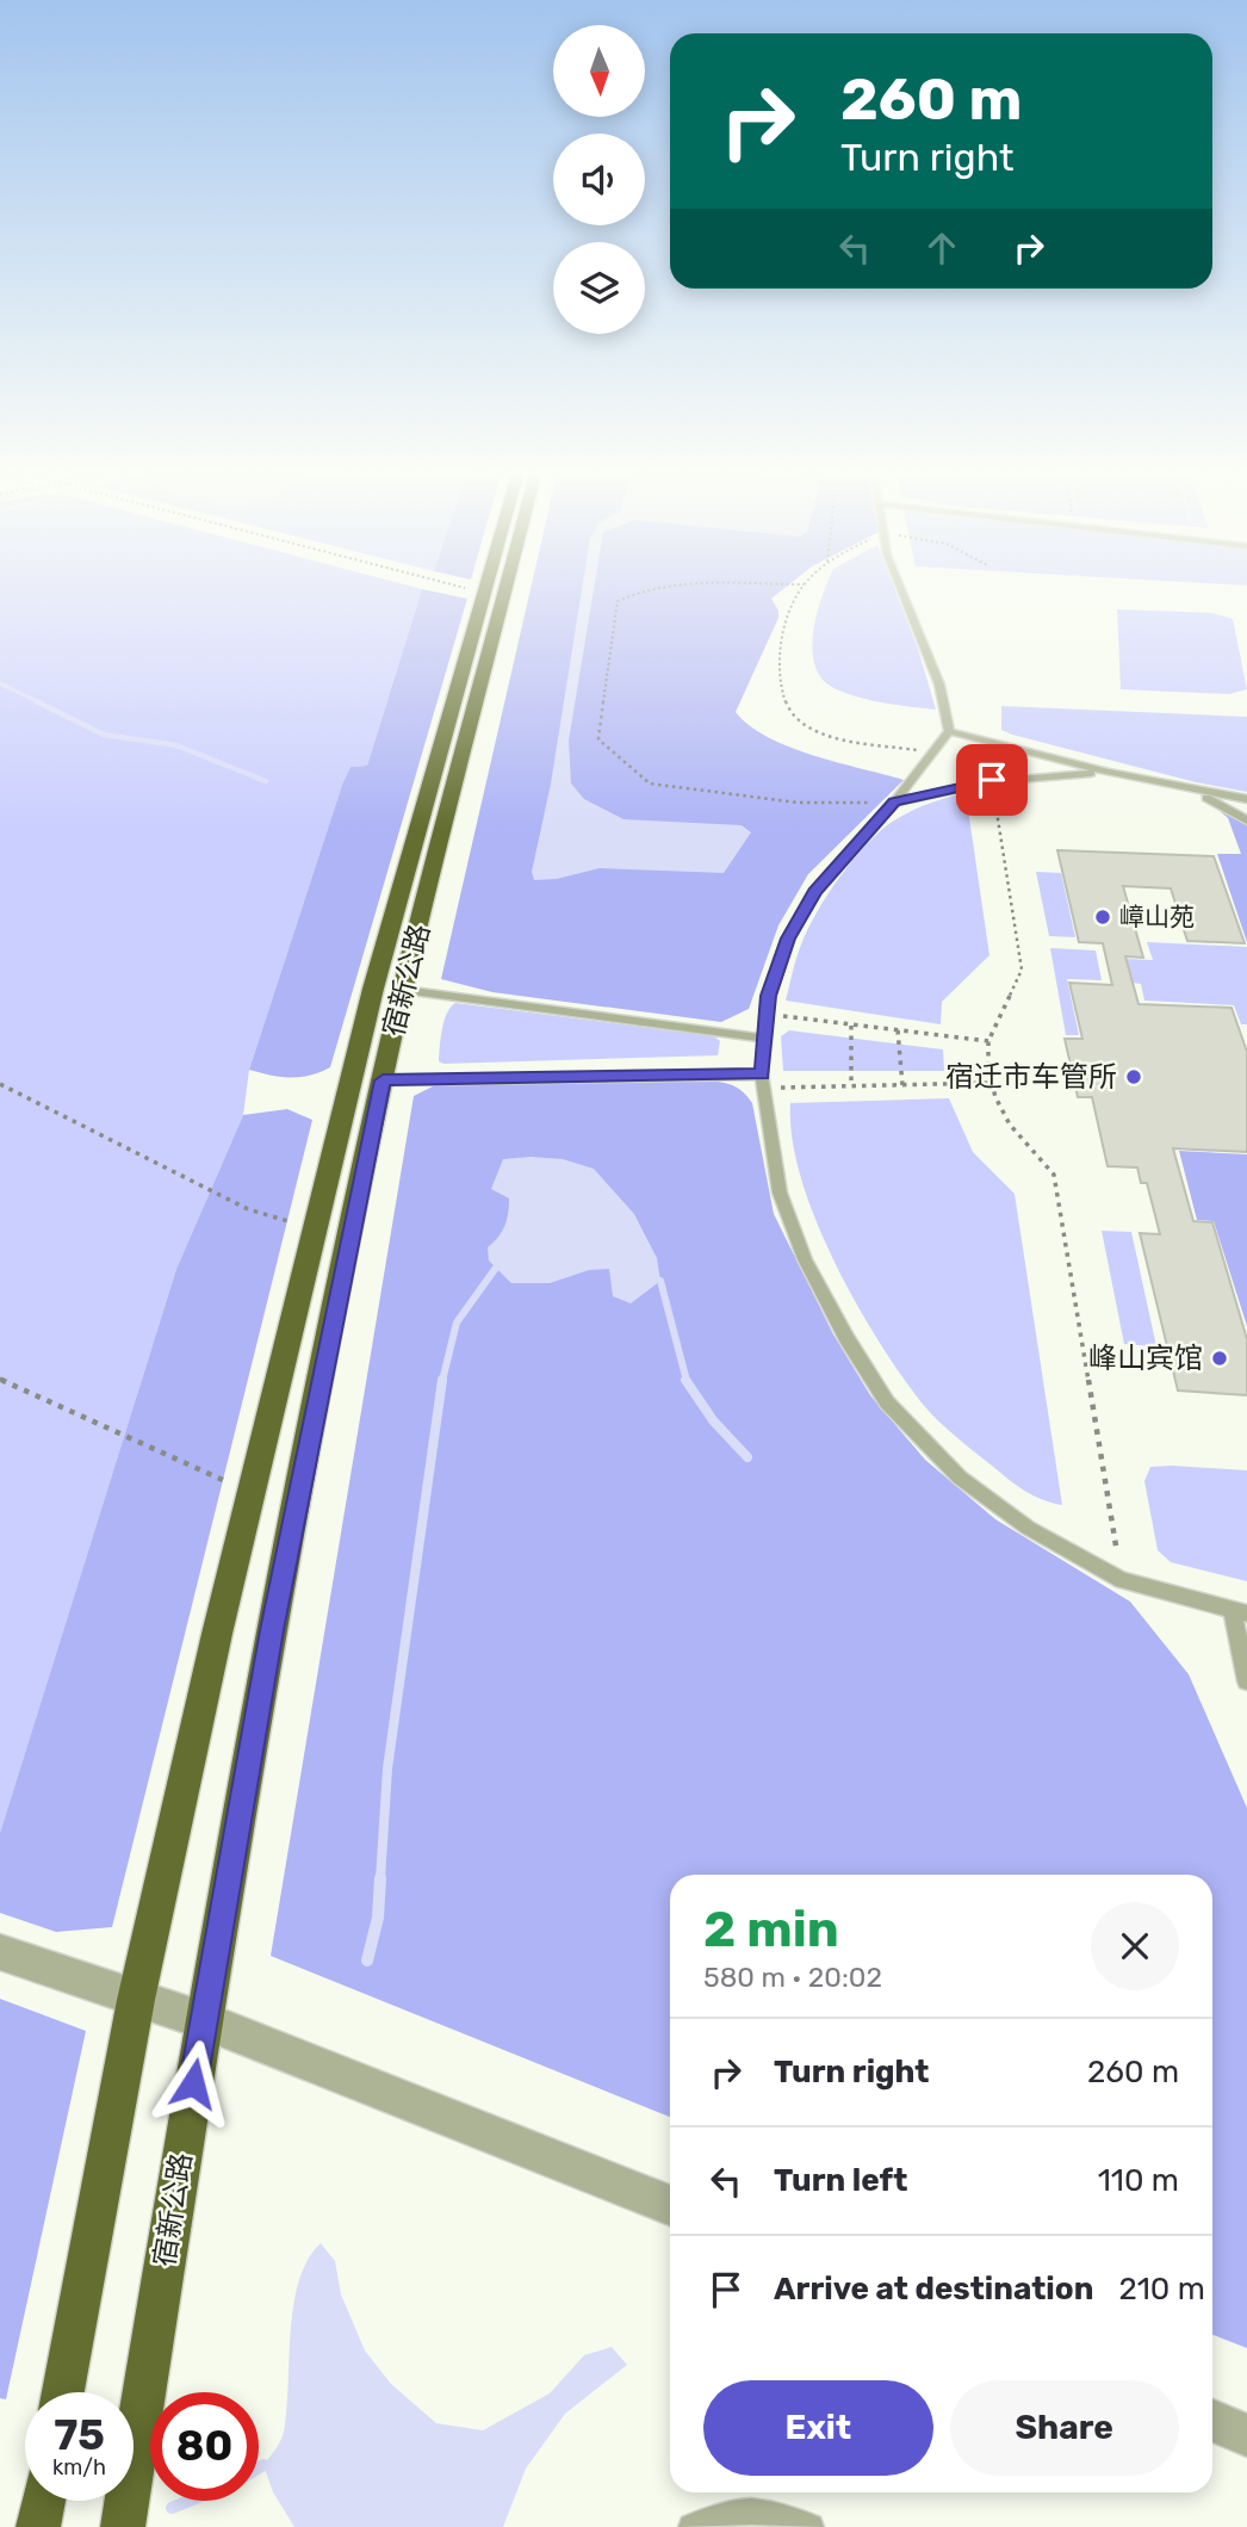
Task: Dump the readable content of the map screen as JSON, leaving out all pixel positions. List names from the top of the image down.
{
  "streets": {
    "highway": ["宿新公路"]
  },
  "places": ["嶂山苑", "宿迁市车管所", "峰山宾馆"],
  "north": "bottom",
  "page": {
    "turn": ["260 m", "Turn right"],
    "heading": ["2 min", "580 m · 20:02"],
    "list": [
      {
        "name": "Turn right",
        "value": "260 m"
      },
      {
        "name": "Turn left",
        "value": "110 m"
      },
      {
        "name": "Arrive at destination",
        "value": "210 m"
      }
    ],
    "buttons": ["Exit", "Share"],
    "speed": "75 km/h",
    "limit": "80"
  }
}
